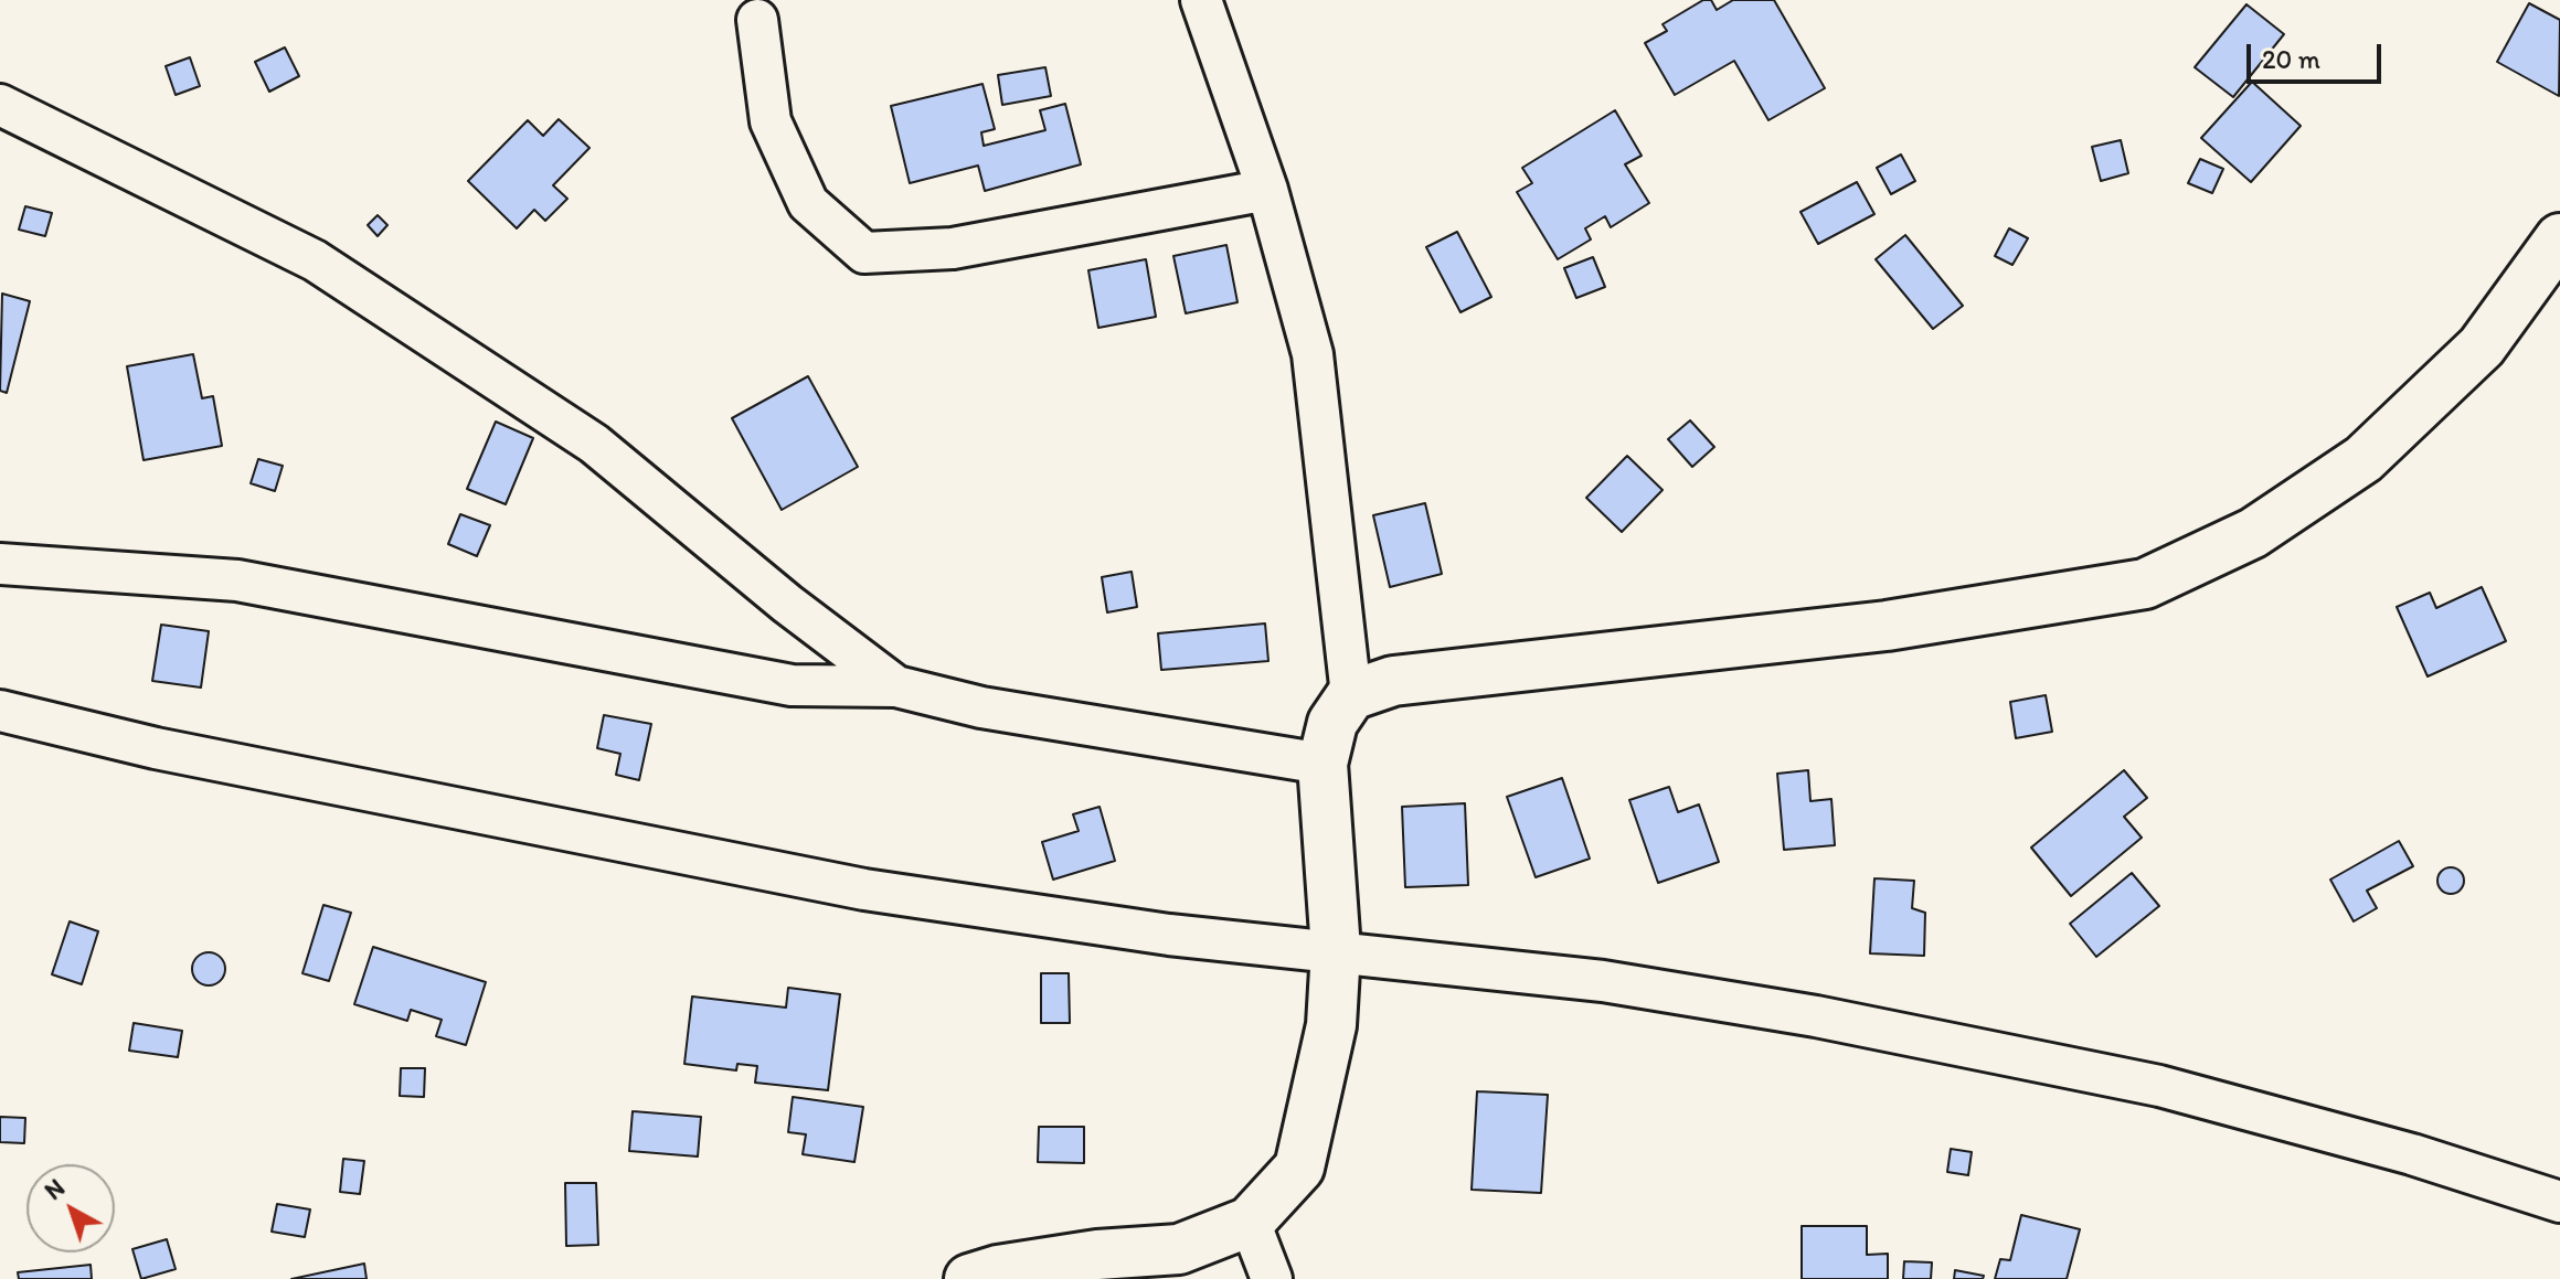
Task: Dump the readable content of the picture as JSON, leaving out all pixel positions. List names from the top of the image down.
{
  "scale_bar": "20 m",
  "north": "top left"
}
